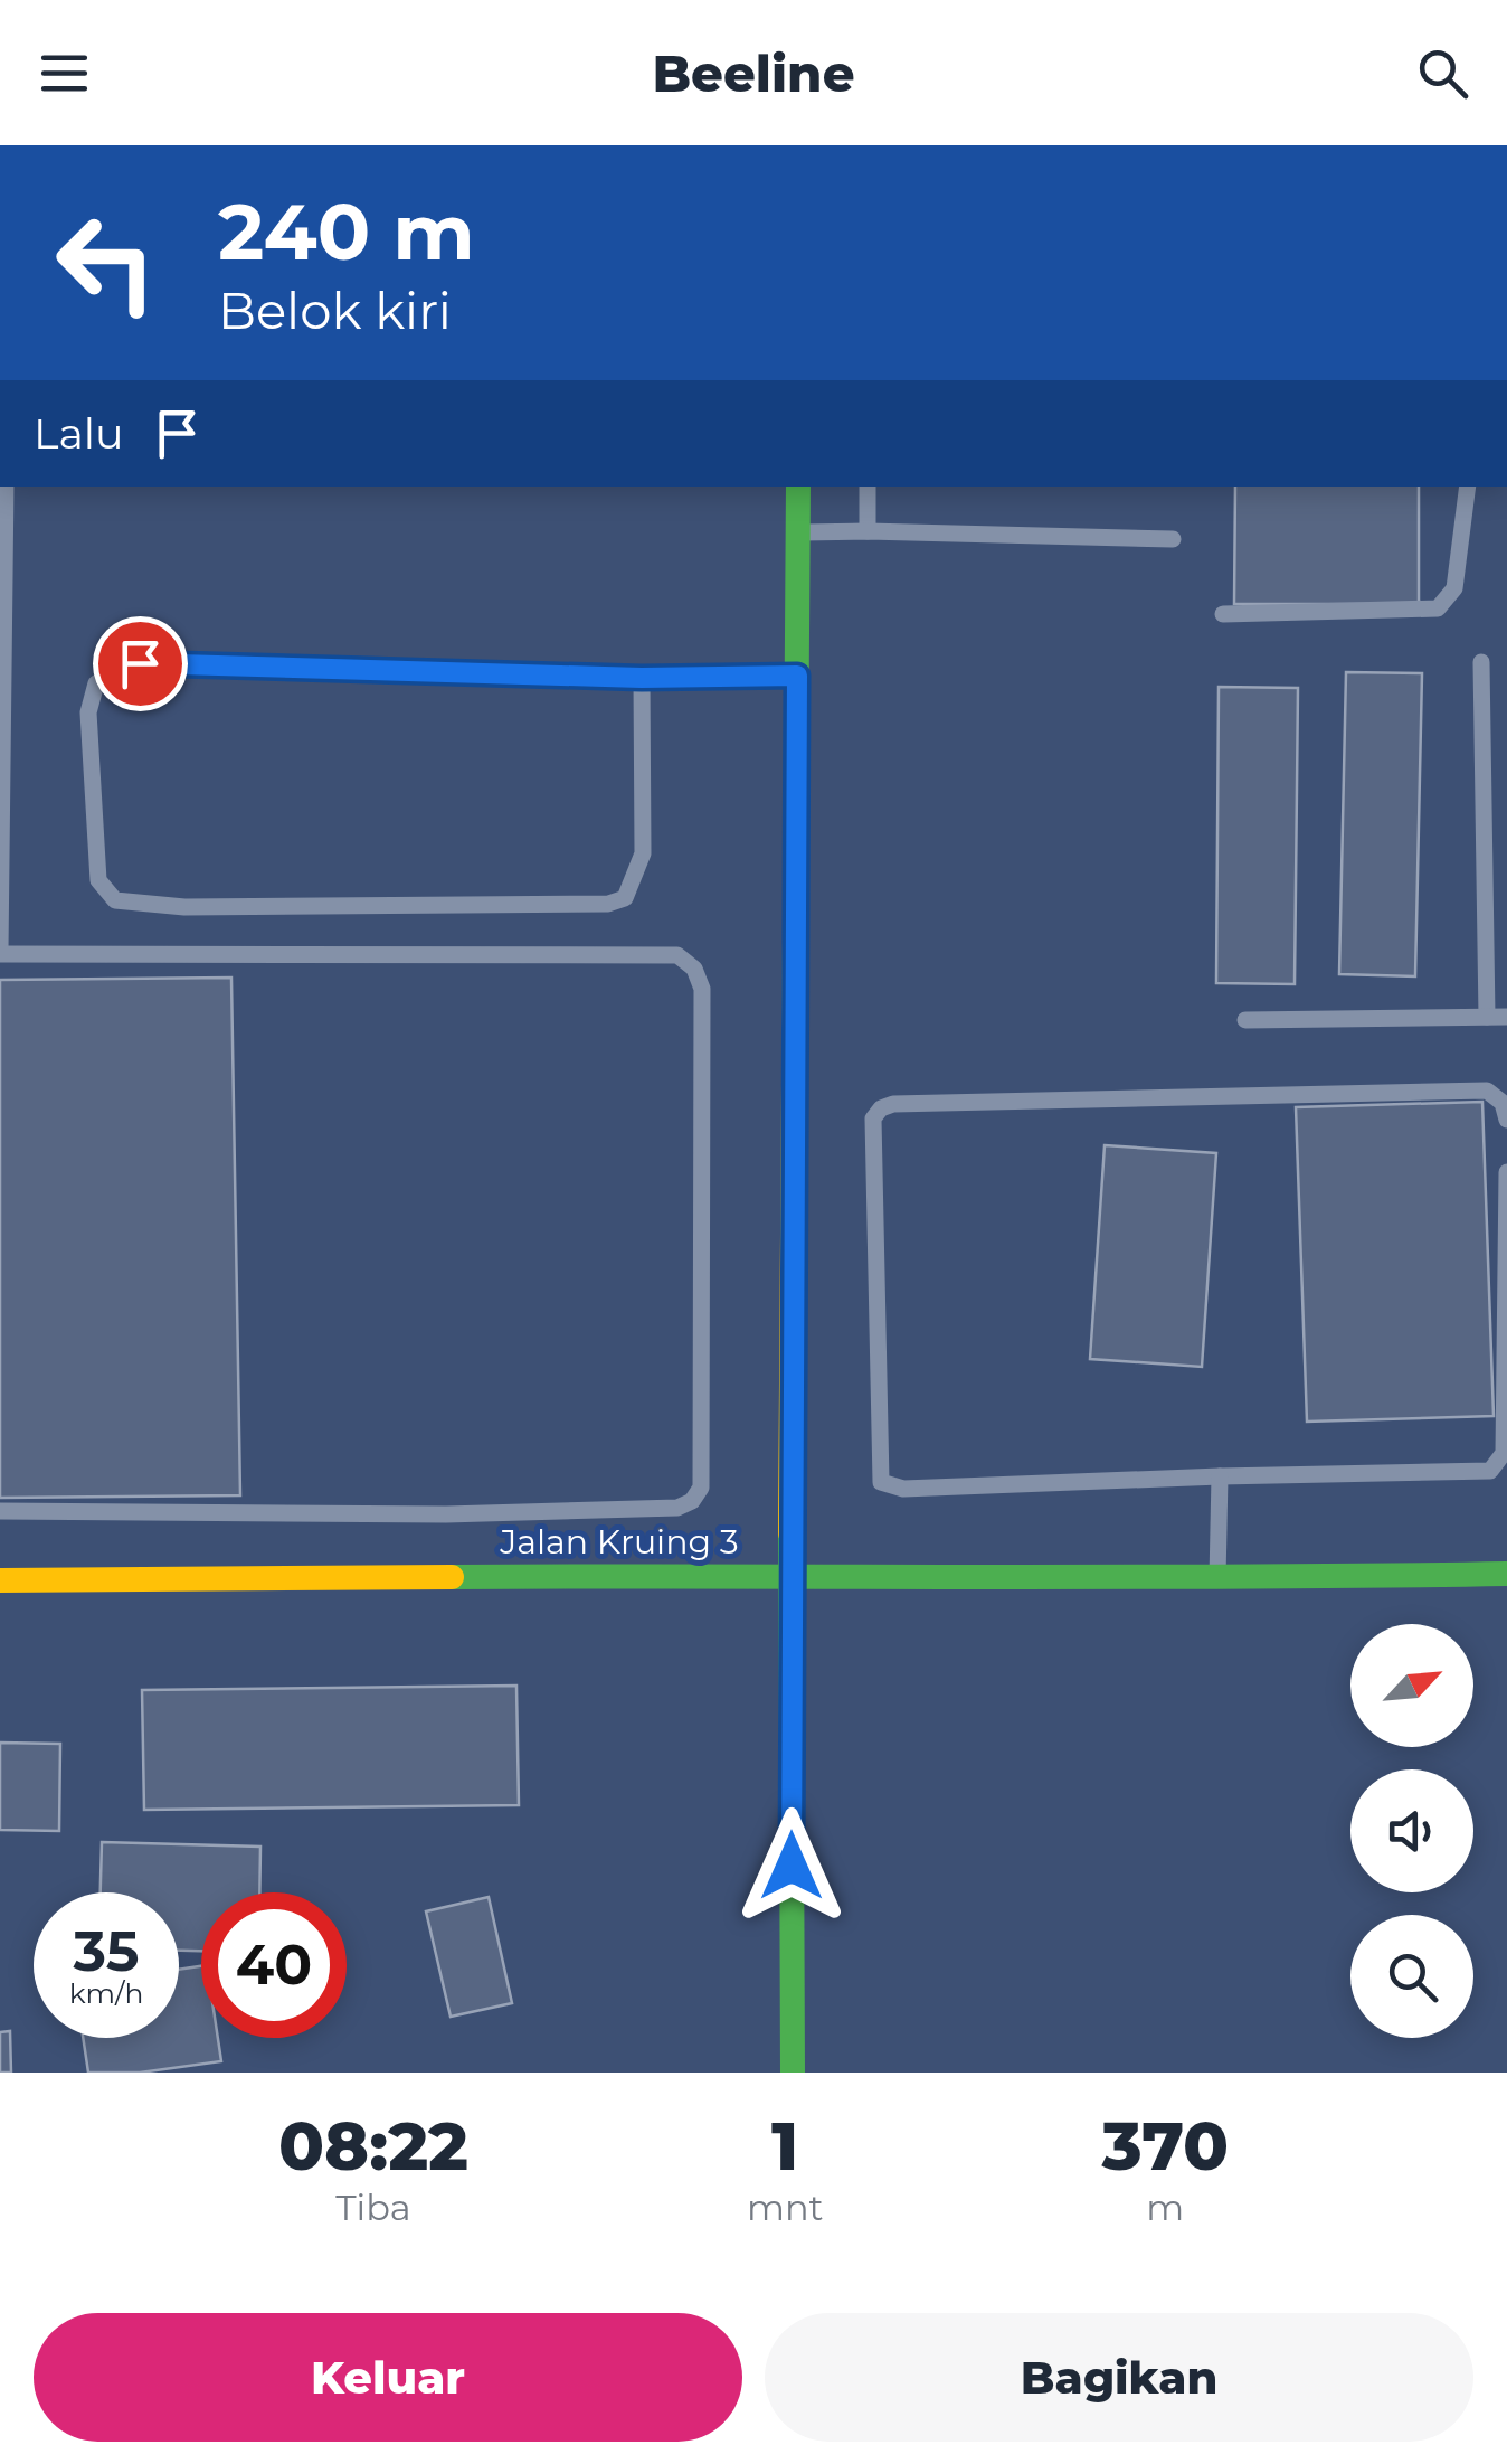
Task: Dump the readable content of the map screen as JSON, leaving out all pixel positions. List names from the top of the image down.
{
  "streets": {
    "street": ["Jalan Kruing 3"]
  },
  "north": "top right",
  "page": {
    "header": "Beeline",
    "turn": ["240 m", "Belok kiri"],
    "then": "Lalu",
    "speed": "35 km/h",
    "limit": "40",
    "eta": [
      "08:22",
      "Tiba",
      "1",
      "mnt",
      "370",
      "m"
    ],
    "buttons": ["Keluar", "Bagikan"]
  }
}
